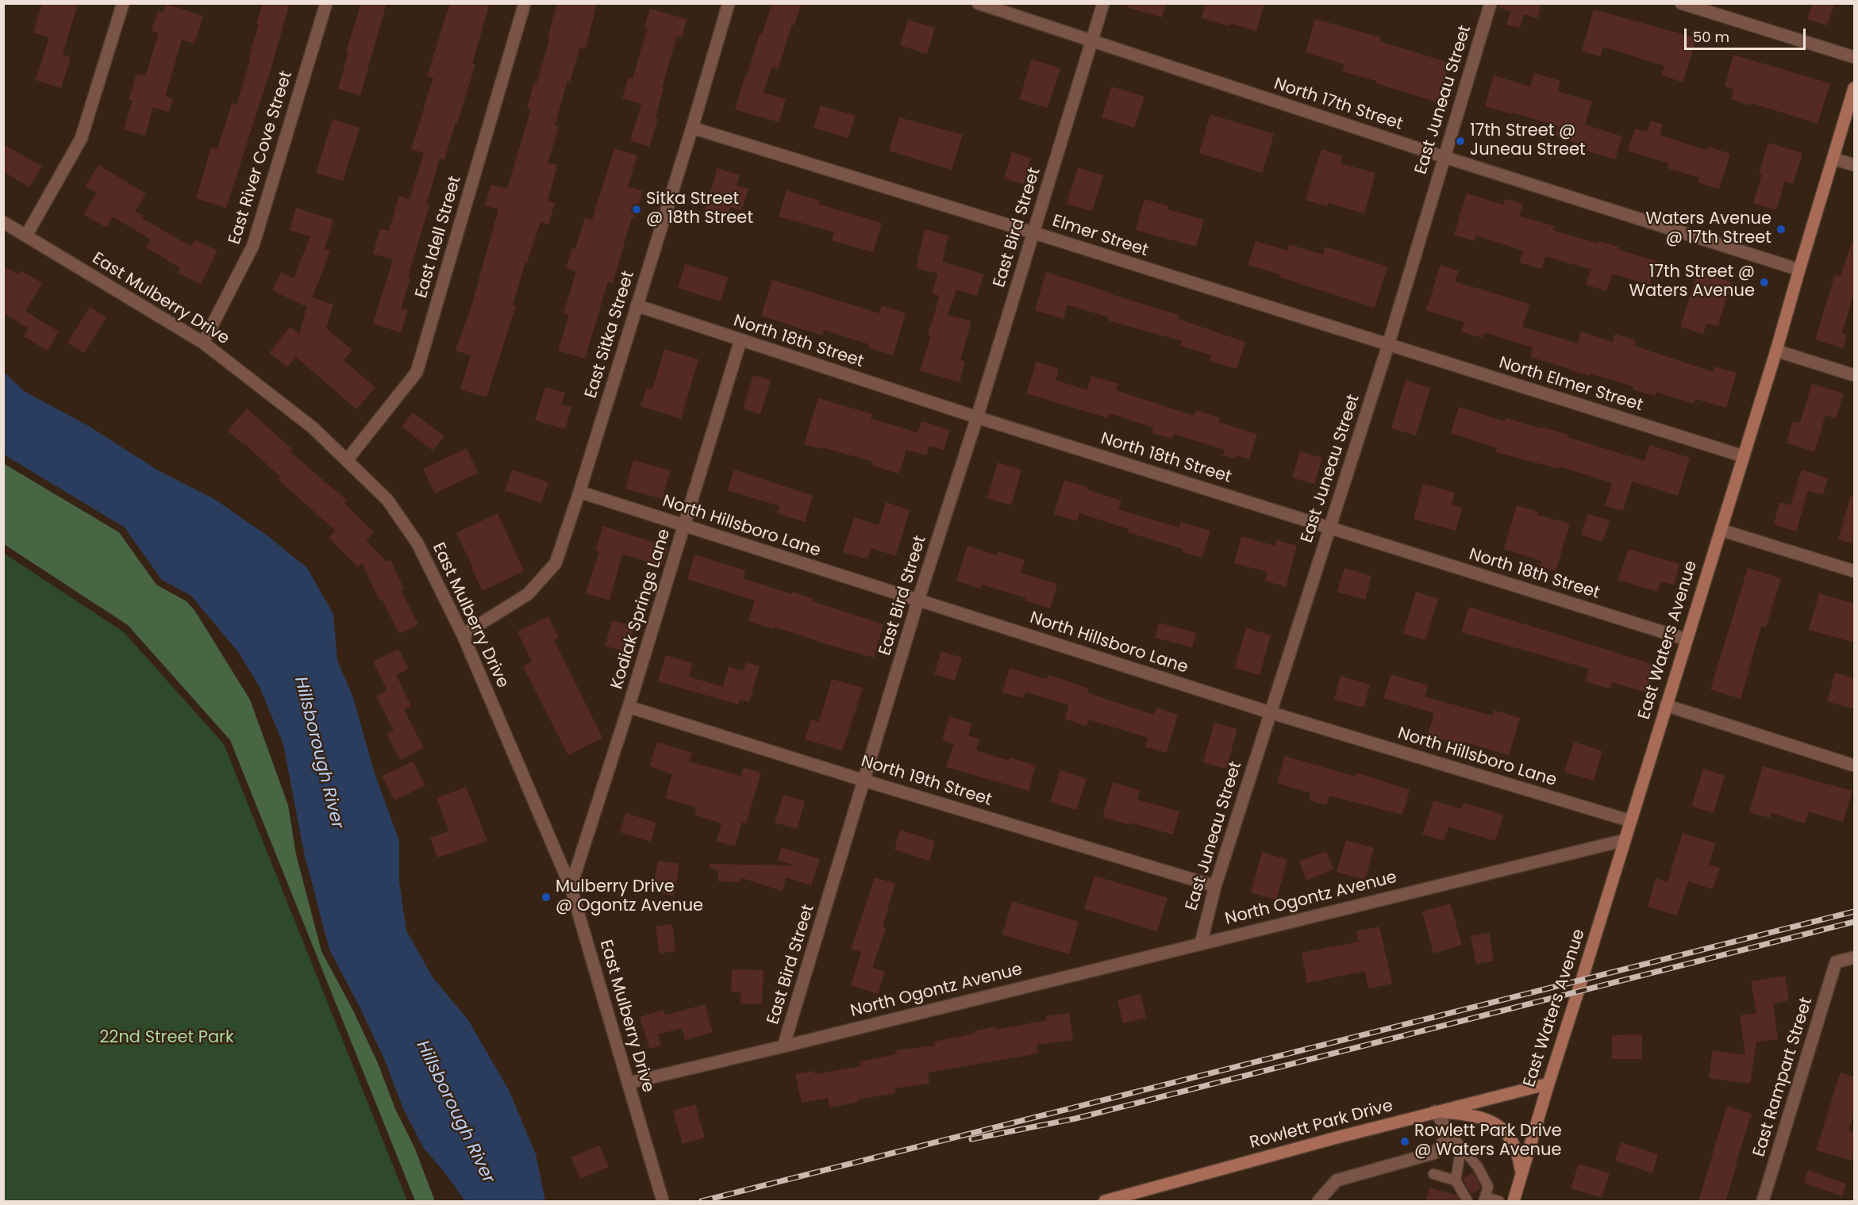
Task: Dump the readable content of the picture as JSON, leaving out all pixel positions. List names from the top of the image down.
{
  "streets": {
    "street": [
      "East Juneau Street",
      "North 17th Street",
      "East River Cove Street",
      "East Bird Street",
      "Elmer Street",
      "East Idell Street",
      "East Mulberry Drive",
      "East Sitka Street",
      "North 18th Street",
      "North Elmer Street",
      "North Hillsboro Lane",
      "Kodiak Springs Lane",
      "East Waters Avenue",
      "North 19th Street",
      "North Ogontz Avenue",
      "East Rampart Street",
      "Rowlett Park Drive"
    ]
  },
  "crossings": [
    ["East Juneau Street", "North 17th Street"],
    ["East Juneau Street", "Elmer Street"],
    ["East Juneau Street", "North 18th Street"],
    ["East Juneau Street", "North Elmer Street"],
    ["East Juneau Street", "North Hillsboro Lane"],
    ["East Juneau Street", "North 19th Street"],
    ["East Juneau Street", "North Ogontz Avenue"],
    ["North 17th Street", "East Bird Street"],
    ["North 17th Street", "East Waters Avenue"],
    ["East River Cove Street", "East Mulberry Drive"],
    ["East Bird Street", "Elmer Street"],
    ["East Bird Street", "East Mulberry Drive"],
    ["East Bird Street", "North 18th Street"],
    ["East Bird Street", "North Hillsboro Lane"],
    ["East Bird Street", "North 19th Street"],
    ["East Bird Street", "North Ogontz Avenue"],
    ["Elmer Street", "East Sitka Street"],
    ["Elmer Street", "North Elmer Street"],
    ["East Idell Street", "East Mulberry Drive"],
    ["East Mulberry Drive", "East Sitka Street"],
    ["East Mulberry Drive", "Kodiak Springs Lane"],
    ["East Sitka Street", "North 18th Street"],
    ["East Sitka Street", "North Hillsboro Lane"],
    ["North 18th Street", "Kodiak Springs Lane"],
    ["North 18th Street", "East Waters Avenue"],
    ["North Elmer Street", "East Waters Avenue"],
    ["North Hillsboro Lane", "Kodiak Springs Lane"],
    ["North Hillsboro Lane", "East Waters Avenue"],
    ["Kodiak Springs Lane", "North 19th Street"],
    ["East Waters Avenue", "North Ogontz Avenue"],
    ["East Waters Avenue", "Rowlett Park Drive"]
  ],
  "water": ["Hillsborough River"],
  "parks": ["22nd Street Park"],
  "places": [
    "17th Street @ Juneau Street",
    "Sitka Street @ 18th Street",
    "Waters Avenue @ 17th Street",
    "17th Street @ Waters Avenue",
    "Mulberry Drive @ Ogontz Avenue",
    "Rowlett Park Drive @ Waters Avenue"
  ],
  "scale_bar": "50 m"
}
